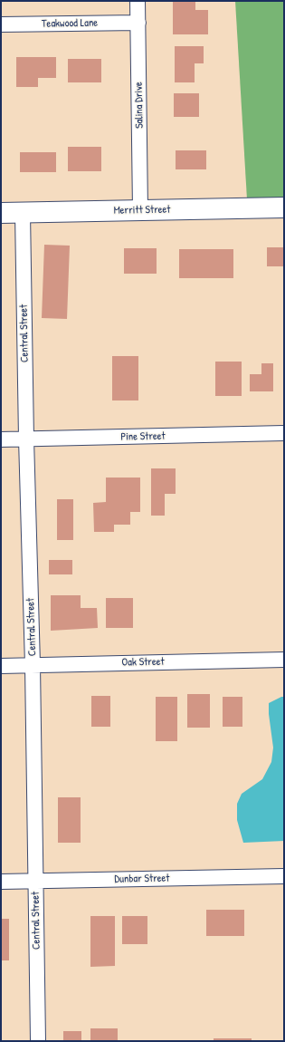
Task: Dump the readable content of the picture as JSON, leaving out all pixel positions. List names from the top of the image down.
{
  "streets": {
    "street": [
      "Teakwood Lane",
      "Salina Drive",
      "Merritt Street",
      "Central Street",
      "Pine Street",
      "Oak Street",
      "Dunbar Street"
    ]
  },
  "crossings": [
    ["Teakwood Lane", "Salina Drive"],
    ["Salina Drive", "Merritt Street"],
    ["Merritt Street", "Central Street"],
    ["Central Street", "Pine Street"],
    ["Central Street", "Oak Street"],
    ["Central Street", "Dunbar Street"]
  ]
}
